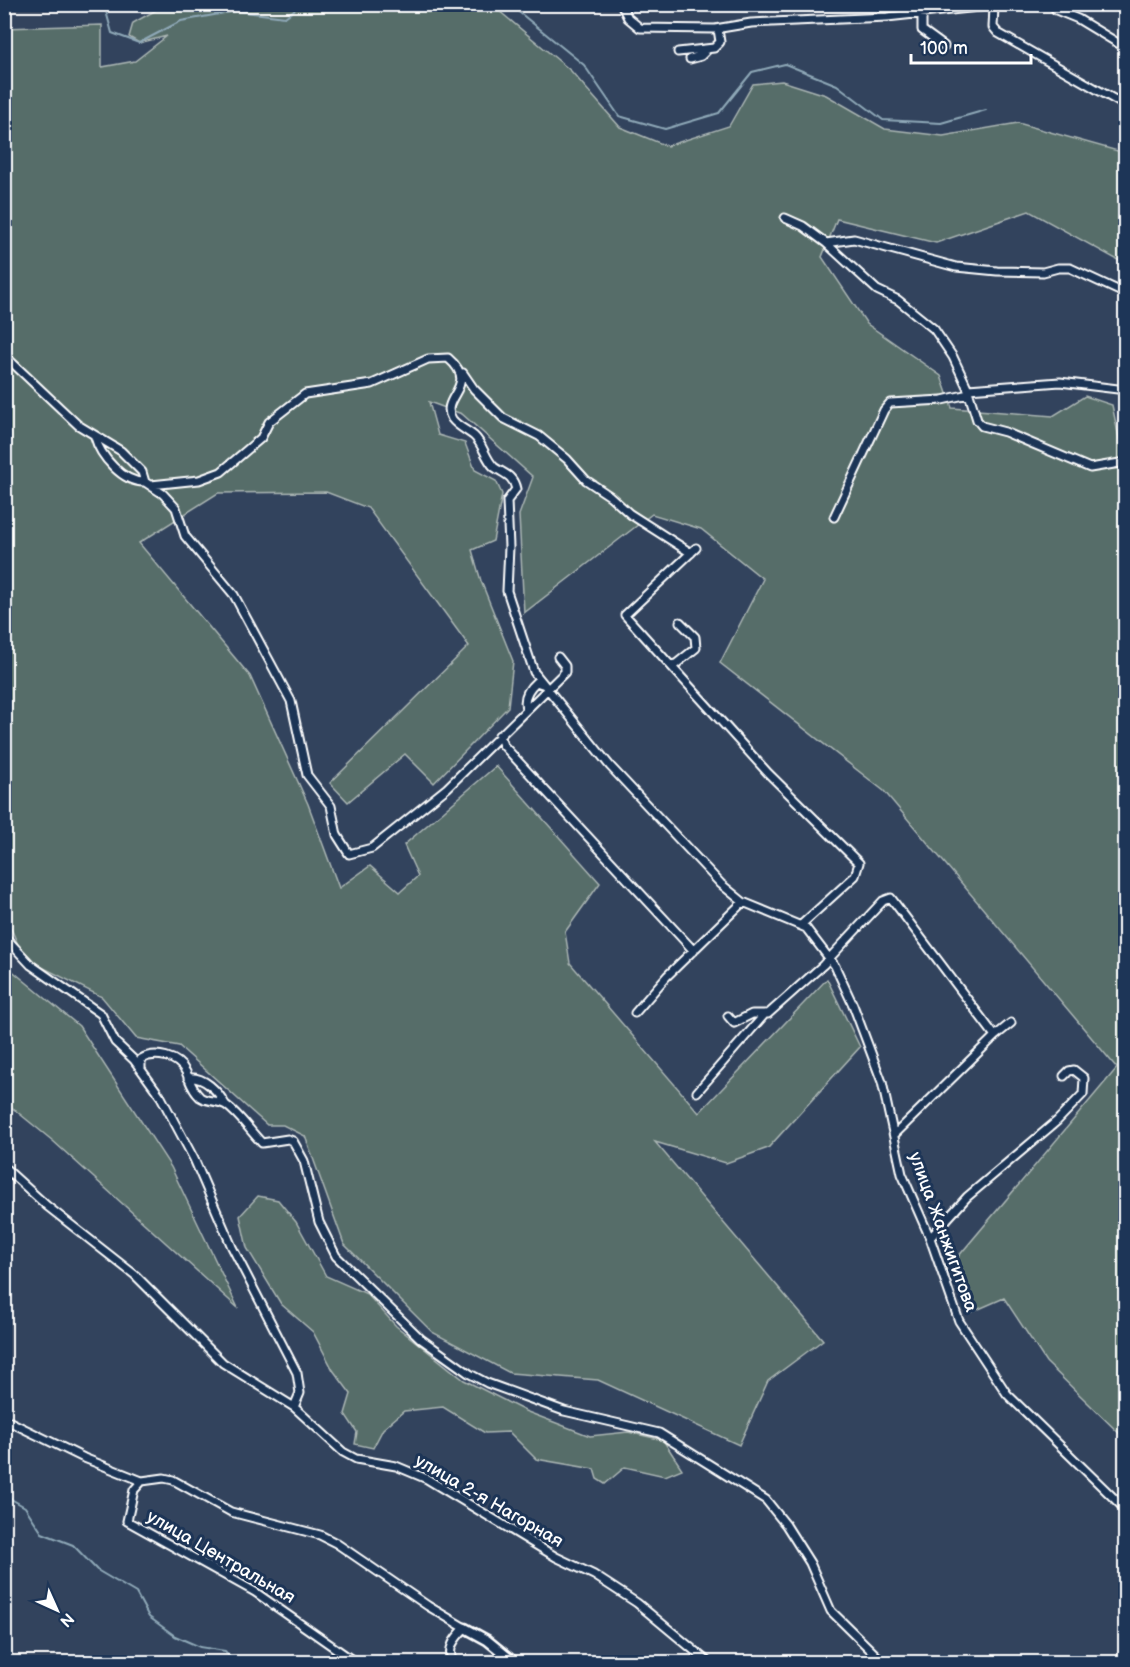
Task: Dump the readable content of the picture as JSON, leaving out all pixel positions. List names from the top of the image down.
{
  "streets": {
    "street": ["улица Жанжигитова", "улица 2-я Нагорная", "улица Центральная"]
  },
  "scale_bar": "100 m",
  "north": "bottom right"
}
